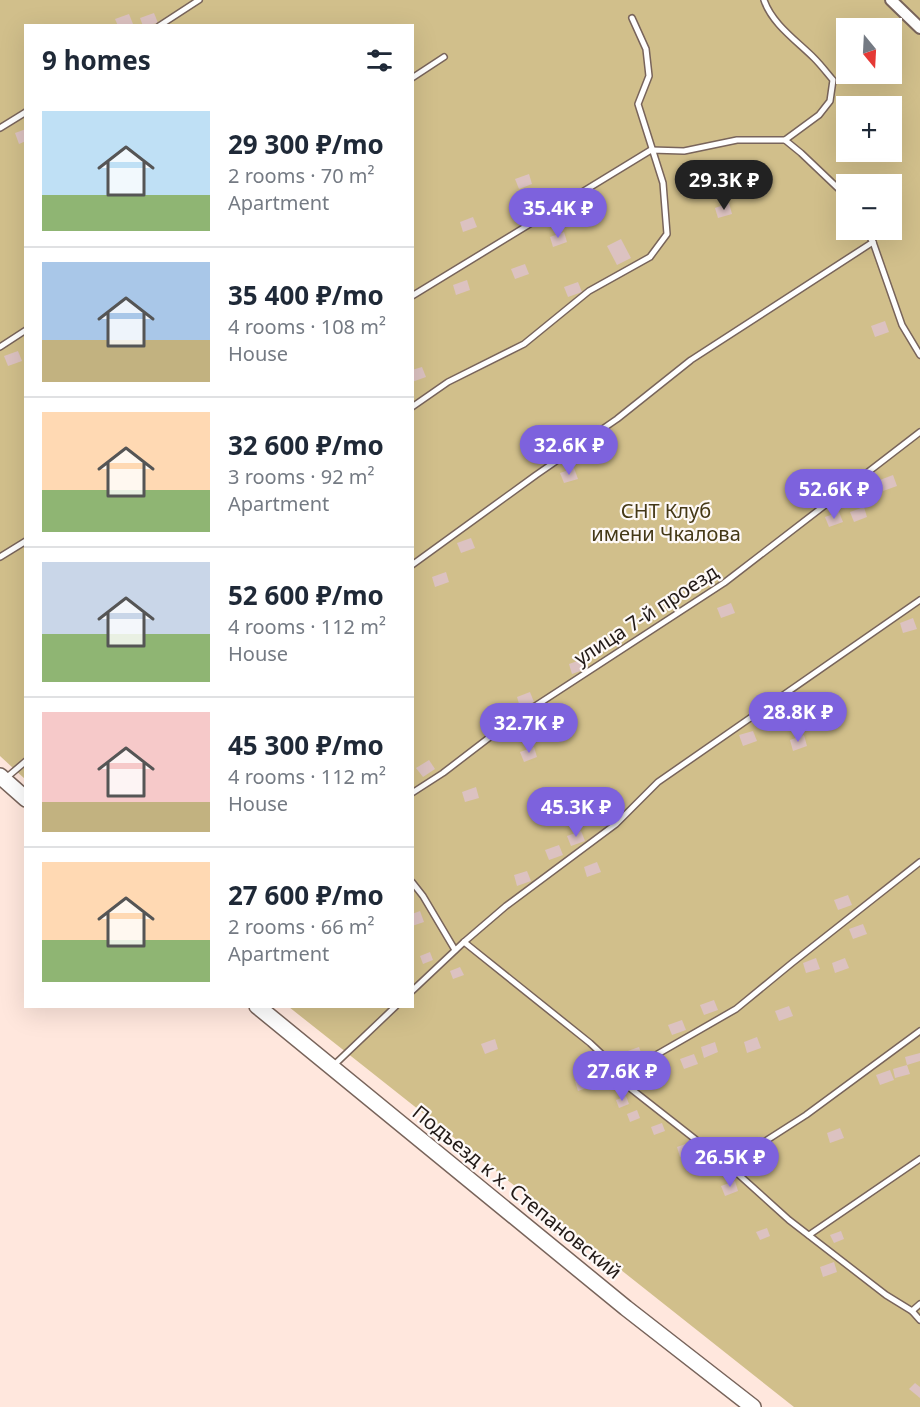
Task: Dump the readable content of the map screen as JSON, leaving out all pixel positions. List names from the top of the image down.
{
  "streets": {
    "street": ["Подъезд к х. Степановский"],
    "lane": ["улица 7-й проезд"]
  },
  "parks": ["СНТ Клуб имени Чкалова"],
  "north": "bottom",
  "page": {
    "map_buttons": ["+", "−"],
    "heading": "9 homes",
    "list": [
      {
        "name": "29 300 ₽/mo",
        "note": "2 rooms · 70 m² · Apartment"
      },
      {
        "name": "35 400 ₽/mo",
        "note": "4 rooms · 108 m² · House"
      },
      {
        "name": "32 600 ₽/mo",
        "note": "3 rooms · 92 m² · Apartment"
      },
      {
        "name": "52 600 ₽/mo",
        "note": "4 rooms · 112 m² · House"
      },
      {
        "name": "45 300 ₽/mo",
        "note": "4 rooms · 112 m² · House"
      },
      {
        "name": "27 600 ₽/mo",
        "note": "2 rooms · 66 m² · Apartment"
      }
    ],
    "price": [
      "29.3K ₽",
      "35.4K ₽",
      "32.6K ₽",
      "52.6K ₽",
      "28.8K ₽",
      "32.7K ₽",
      "45.3K ₽",
      "27.6K ₽",
      "26.5K ₽"
    ]
  }
}
